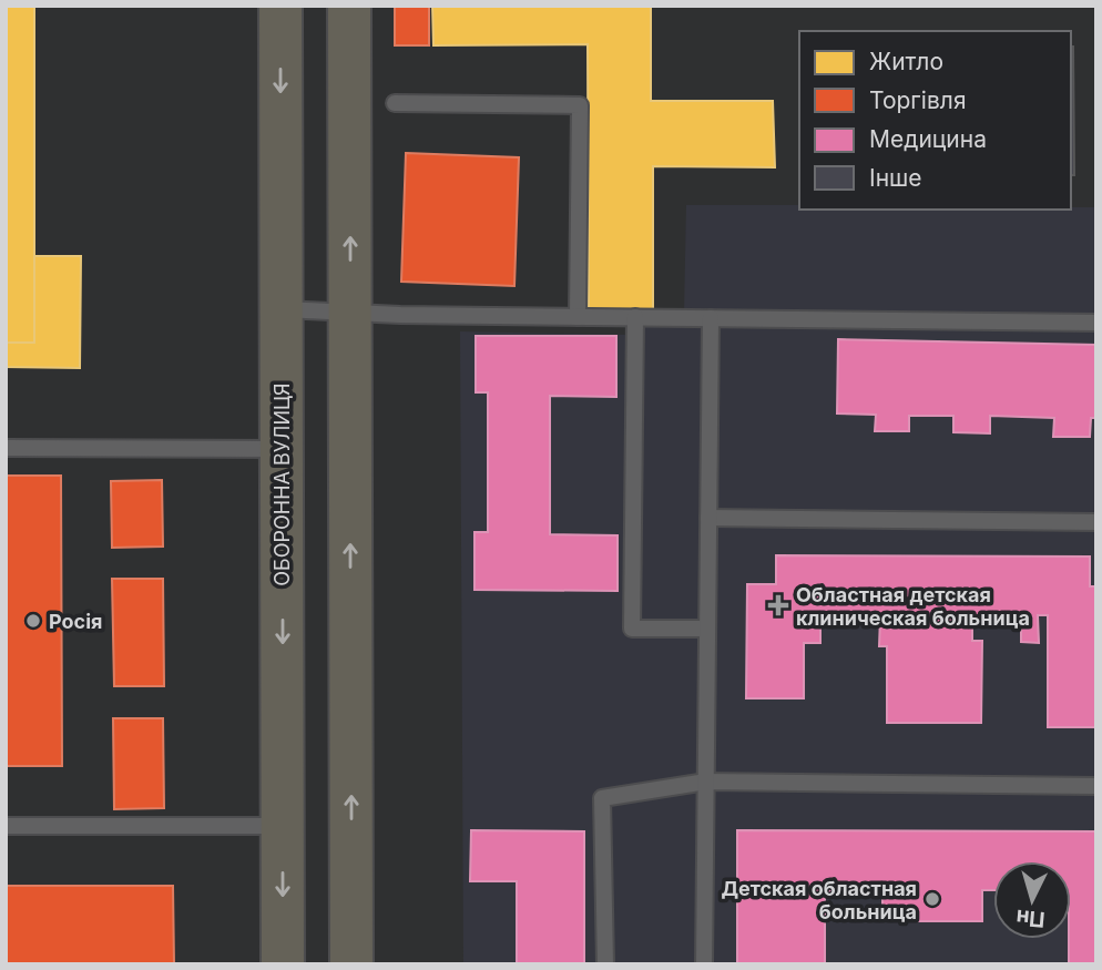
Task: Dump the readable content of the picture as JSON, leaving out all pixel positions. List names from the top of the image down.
{
  "streets": {
    "main road": ["ОБОРОННА ВУЛИЦЯ"]
  },
  "places": {
    "health": ["Областная детская клиническая больница"],
    "other": ["Росія", "Детская областная больница"]
  },
  "legend": [
    "Житло",
    "Торгівля",
    "Медицина",
    "Інше"
  ],
  "north": "bottom"
}
